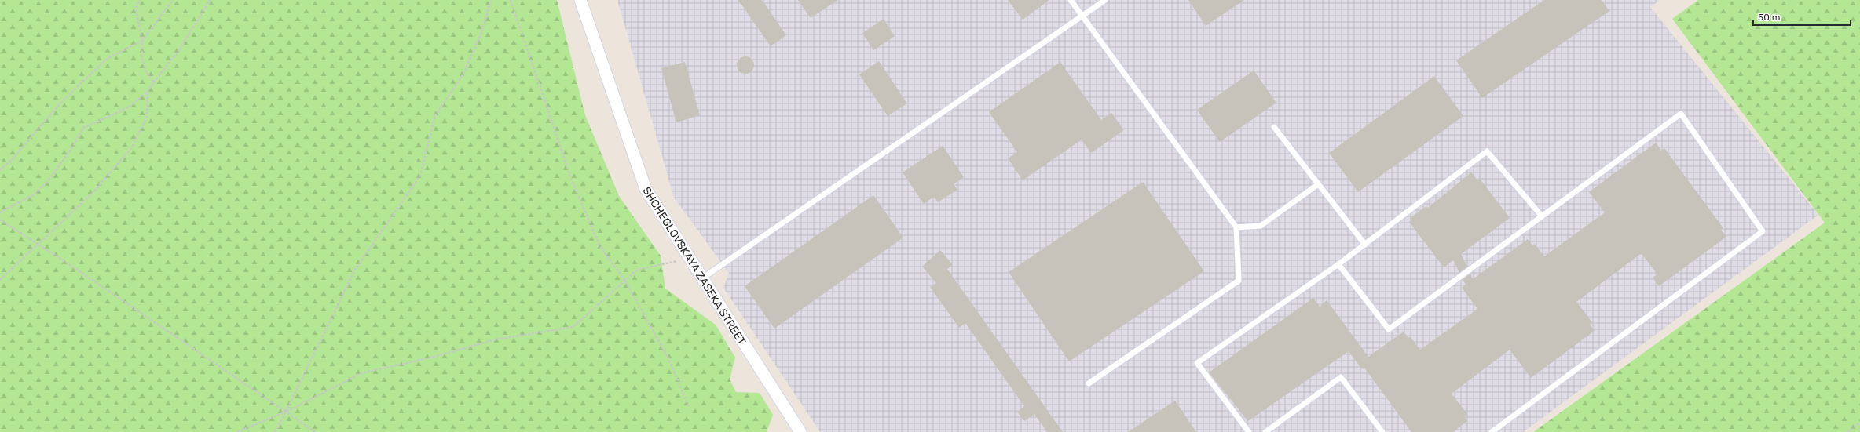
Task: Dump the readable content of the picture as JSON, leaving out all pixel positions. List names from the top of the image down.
{
  "streets": {
    "street": ["SHCHEGLOVSKAYA ZASEKA STREET"]
  },
  "scale_bar": "50 m"
}
